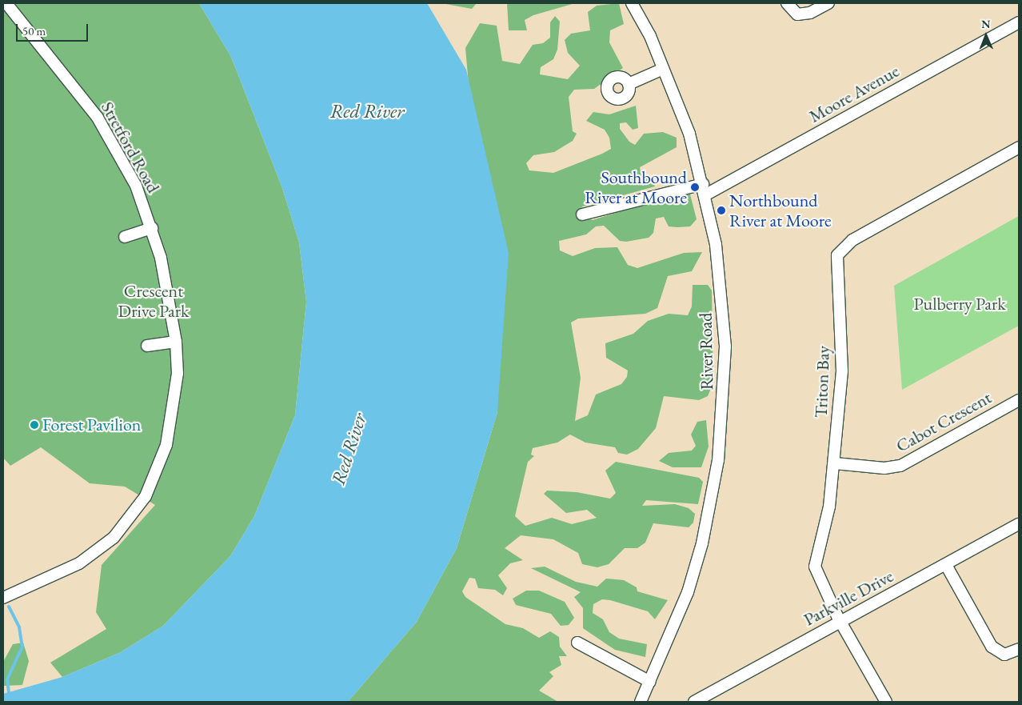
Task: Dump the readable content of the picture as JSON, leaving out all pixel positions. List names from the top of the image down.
{
  "streets": {
    "street": [
      "Moore Avenue",
      "Stretford Road",
      "River Road",
      "Triton Bay",
      "Cabot Crescent",
      "Parkville Drive"
    ]
  },
  "crossings": [
    ["Moore Avenue", "River Road"],
    ["Triton Bay", "Cabot Crescent"],
    ["Triton Bay", "Parkville Drive"]
  ],
  "water": ["Red River"],
  "parks": ["Crescent Drive Park", "Pulberry Park"],
  "places": ["Southbound River at Moore", "Northbound River at Moore", "Forest Pavilion"],
  "scale_bar": "50 m",
  "north": "top"
}
